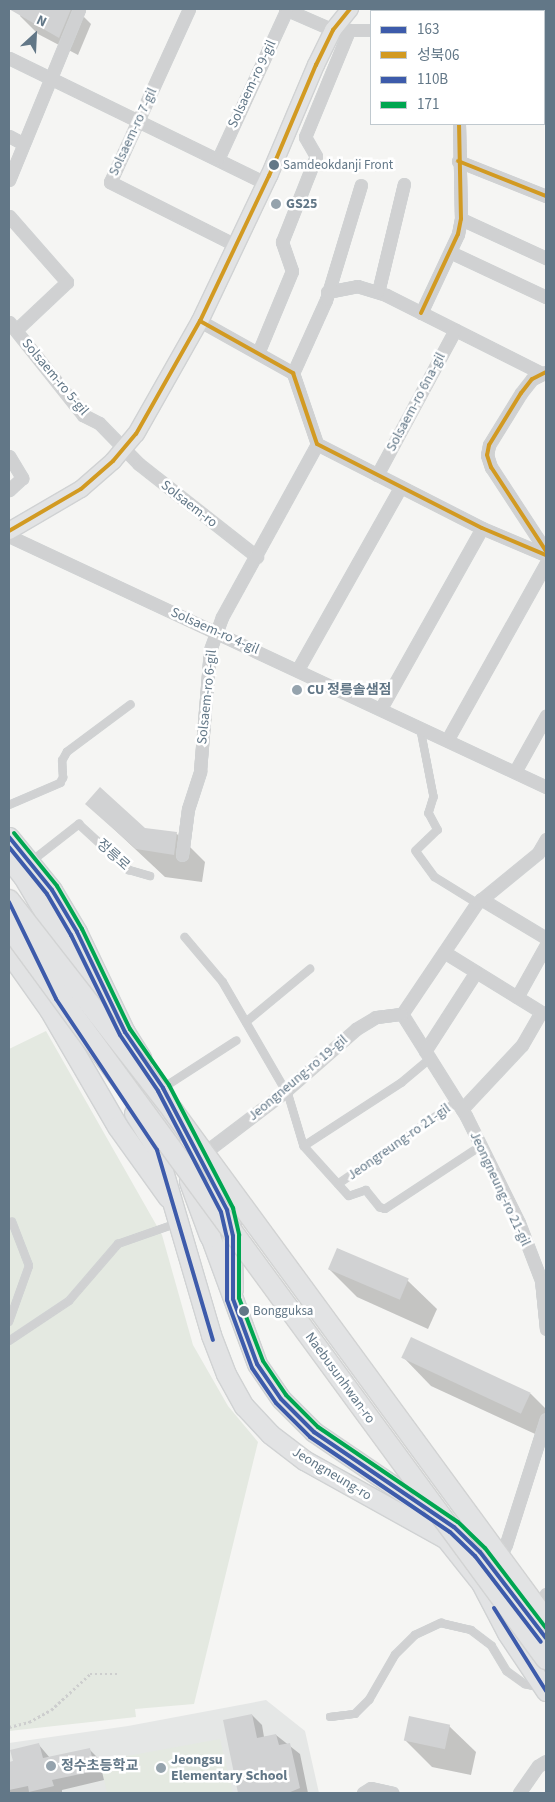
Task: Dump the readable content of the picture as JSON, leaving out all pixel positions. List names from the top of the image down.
{
  "streets": {
    "highway": ["Naebusunhwan-ro"],
    "main road": ["Jeongneung-ro"],
    "street": [
      "Solsaem-ro 9-gil",
      "Solsaem-ro 7-gil",
      "Solsaem-ro 5-gil",
      "Solsaem-ro 6na-gil",
      "Solsaem-ro",
      "Solsaem-ro 4-gil",
      "Solsaem-ro 6-gil",
      "Jeongneung-ro 19-gil",
      "Jeongneung-ro 21-gil"
    ],
    "lane": ["정릉로", "Jeongreung-ro 21-gil"]
  },
  "crossings": [
    ["Solsaem-ro 5-gil", "Solsaem-ro"],
    ["Solsaem-ro", "Solsaem-ro 6-gil"],
    ["Solsaem-ro 4-gil", "Solsaem-ro 6-gil"],
    ["정릉로", "Jeongneung-ro"],
    ["Jeongneung-ro 19-gil", "Jeongneung-ro 21-gil"],
    ["Jeongneung-ro 19-gil", "Jeongneung-ro"],
    ["Jeongreung-ro 21-gil", "Jeongneung-ro 21-gil"],
    ["Naebusunhwan-ro", "Jeongneung-ro"]
  ],
  "places": [
    "Samdeokdanji Front",
    "GS25",
    "CU 정릉솔샘점",
    "Bongguksa",
    "정수초등학교",
    "Jeongsu Elementary School"
  ],
  "lines": [
    "transit line 성북06",
    "transit line 171",
    "transit line 163",
    "transit line 110B"
  ],
  "legend": [
    "163",
    "성북06",
    "110B",
    "171"
  ],
  "north": "top right"
}
